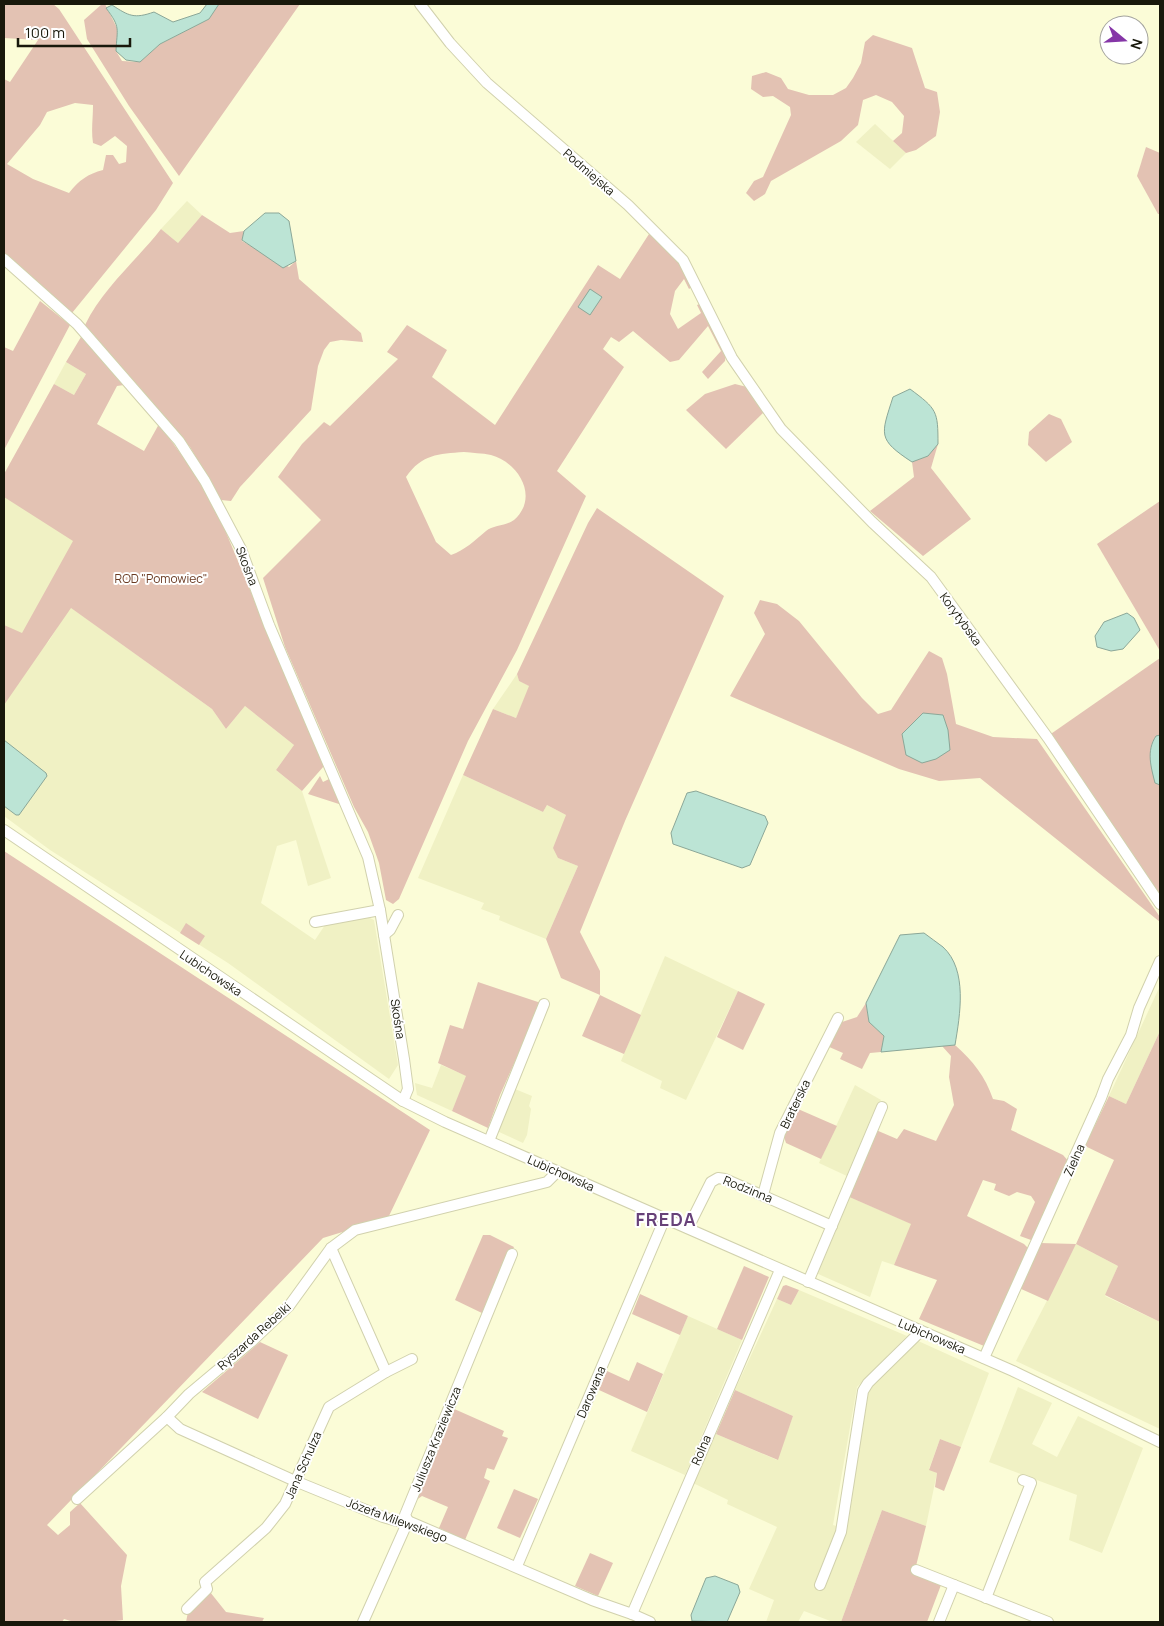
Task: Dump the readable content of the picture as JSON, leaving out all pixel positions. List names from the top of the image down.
{
  "streets": {
    "street": [
      "Podmiejska",
      "Skośna",
      "Korytybska",
      "Lubichowska",
      "Braterska",
      "Zielna",
      "Rodzinna",
      "Ryszarda Rebelki",
      "Darowana",
      "Juliusza Kraziewicza",
      "Rolna",
      "Jana Schulza",
      "Józefa Milewskiego"
    ]
  },
  "crossings": [
    ["Podmiejska", "Korytybska"],
    ["Skośna", "Lubichowska"],
    ["Lubichowska", "Zielna"],
    ["Lubichowska", "Rodzinna"],
    ["Lubichowska", "Ryszarda Rebelki"],
    ["Lubichowska", "Darowana"],
    ["Lubichowska", "Rolna"],
    ["Braterska", "Rodzinna"],
    ["Ryszarda Rebelki", "Józefa Milewskiego"],
    ["Darowana", "Józefa Milewskiego"],
    ["Juliusza Kraziewicza", "Józefa Milewskiego"],
    ["Rolna", "Józefa Milewskiego"],
    ["Jana Schulza", "Józefa Milewskiego"]
  ],
  "districts": ["FREDA"],
  "parks": ["ROD \"Pomowiec\""],
  "scale_bar": "100 m",
  "north": "right"
}
